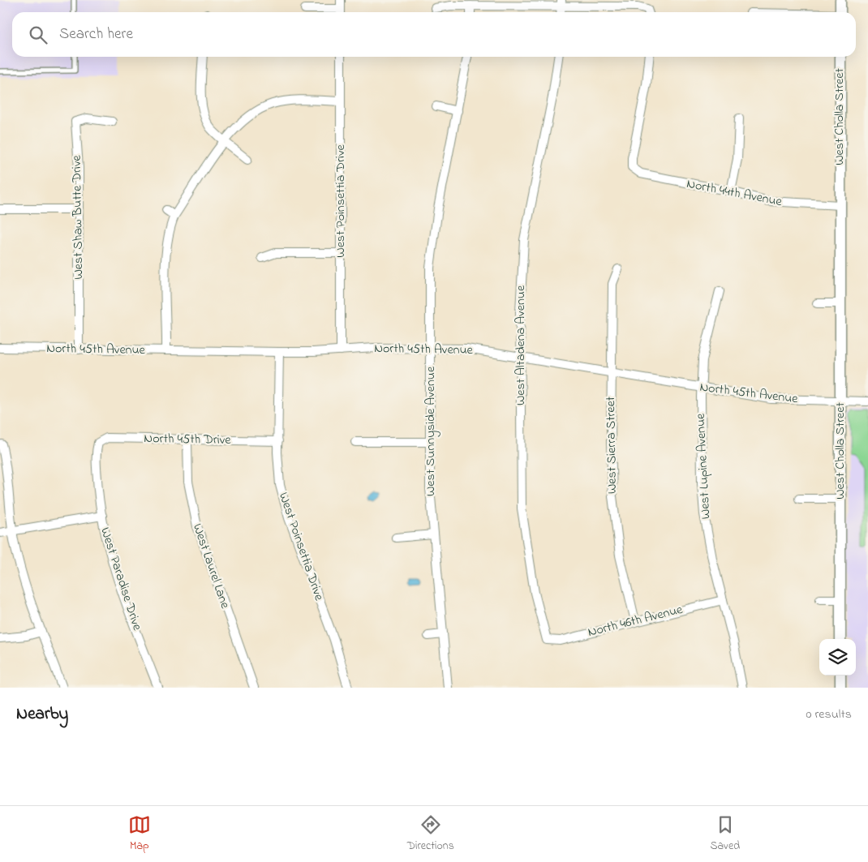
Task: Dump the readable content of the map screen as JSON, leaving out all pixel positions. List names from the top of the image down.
{
  "streets": {
    "street": [
      "West Cholla Street",
      "North 44th Avenue",
      "West Poinsettia Drive",
      "West Shaw Butte Drive",
      "West Altadena Avenue",
      "North 45th Avenue",
      "West Sunnyside Avenue",
      "North 45th Drive",
      "West Sierra Street",
      "West Lupine Avenue",
      "West Laurel Lane",
      "West Paradise Drive",
      "North 46th Avenue"
    ]
  },
  "crossings": [
    ["West Cholla Street", "North 44th Avenue"],
    ["West Cholla Street", "North 45th Avenue"],
    ["West Poinsettia Drive", "North 45th Avenue"],
    ["West Poinsettia Drive", "North 45th Drive"],
    ["West Shaw Butte Drive", "North 45th Avenue"],
    ["West Altadena Avenue", "North 45th Avenue"],
    ["West Altadena Avenue", "North 46th Avenue"],
    ["North 45th Avenue", "West Sunnyside Avenue"],
    ["North 45th Avenue", "West Sierra Street"],
    ["North 45th Avenue", "West Lupine Avenue"],
    ["North 45th Drive", "West Laurel Lane"],
    ["North 45th Drive", "West Paradise Drive"],
    ["West Sierra Street", "North 46th Avenue"],
    ["West Lupine Avenue", "North 46th Avenue"]
  ],
  "page": {
    "search": "Search here",
    "heading": ["Nearby", "0 results"],
    "nav": ["Map", "Directions", "Saved"]
  }
}
